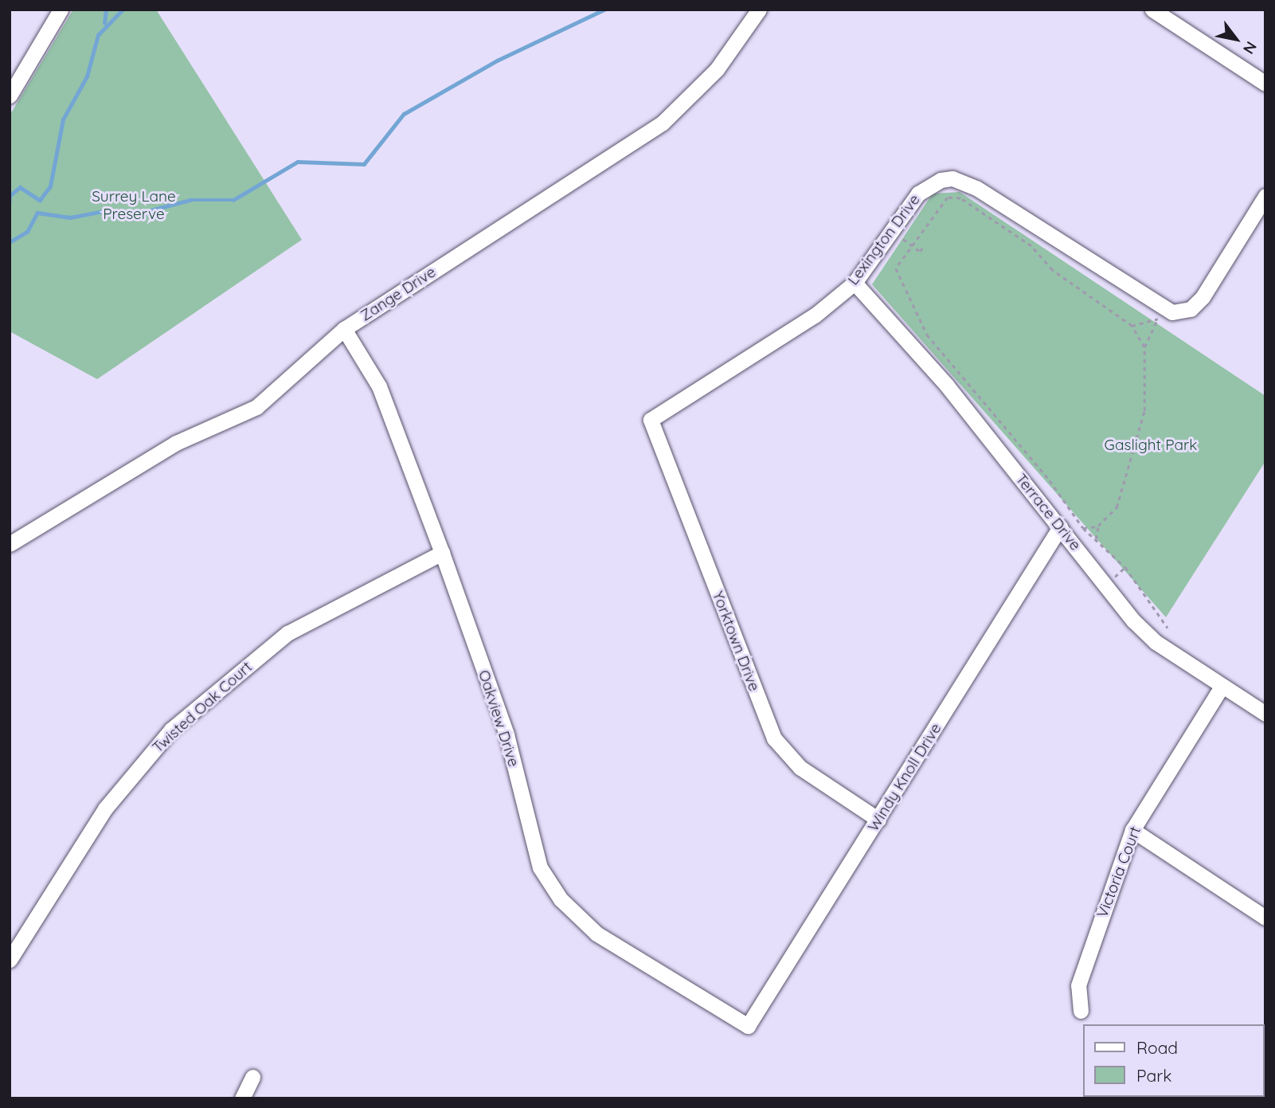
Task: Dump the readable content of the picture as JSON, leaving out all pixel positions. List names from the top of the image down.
{
  "streets": {
    "street": [
      "Lexington Drive",
      "Zange Drive",
      "Terrace Drive",
      "Yorktown Drive",
      "Twisted Oak Court",
      "Oakview Drive",
      "Windy Knoll Drive",
      "Victoria Court"
    ]
  },
  "crossings": [
    ["Lexington Drive", "Terrace Drive"],
    ["Lexington Drive", "Yorktown Drive"],
    ["Zange Drive", "Oakview Drive"],
    ["Terrace Drive", "Windy Knoll Drive"],
    ["Terrace Drive", "Victoria Court"],
    ["Yorktown Drive", "Windy Knoll Drive"],
    ["Twisted Oak Court", "Oakview Drive"],
    ["Oakview Drive", "Windy Knoll Drive"]
  ],
  "parks": ["Surrey Lane Preserve", "Gaslight Park"],
  "legend": ["Road", "Park"],
  "north": "bottom right"
}
